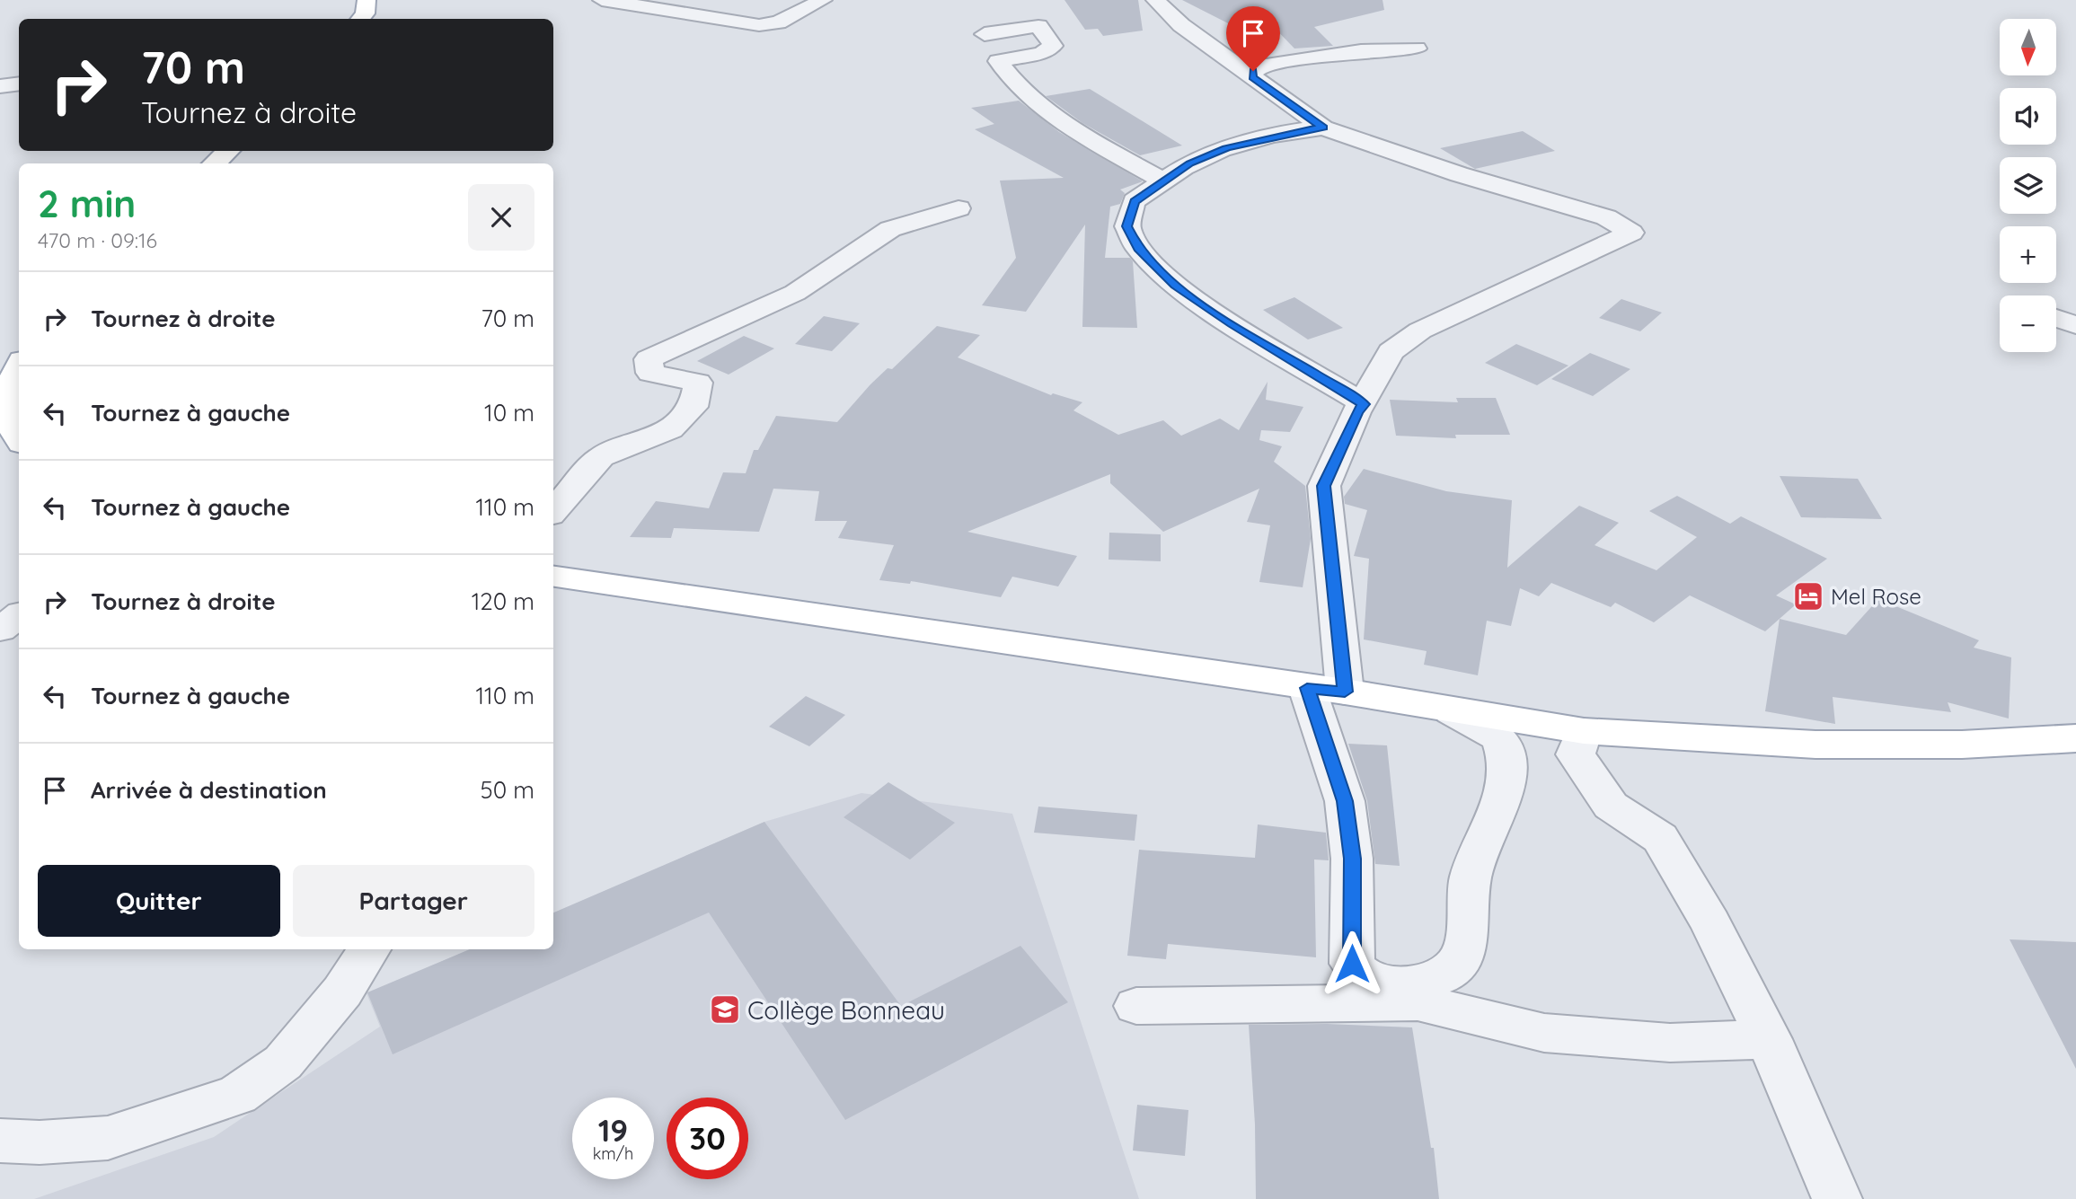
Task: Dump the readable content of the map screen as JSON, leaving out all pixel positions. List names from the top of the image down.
{
  "places": {
    "hotel": ["Mel Rose"],
    "school or university": ["Collège Bonneau"]
  },
  "north": "bottom",
  "page": {
    "map_buttons": ["+", "−"],
    "turn": ["70 m", "Tournez à droite"],
    "heading": ["2 min", "470 m · 09:16"],
    "list": [
      {
        "name": "Tournez à droite",
        "value": "70 m"
      },
      {
        "name": "Tournez à gauche",
        "value": "10 m"
      },
      {
        "name": "Tournez à gauche",
        "value": "110 m"
      },
      {
        "name": "Tournez à droite",
        "value": "120 m"
      },
      {
        "name": "Tournez à gauche",
        "value": "110 m"
      },
      {
        "name": "Arrivée à destination",
        "value": "50 m"
      }
    ],
    "buttons": ["Quitter", "Partager"],
    "speed": "19 km/h",
    "limit": "30"
  }
}
